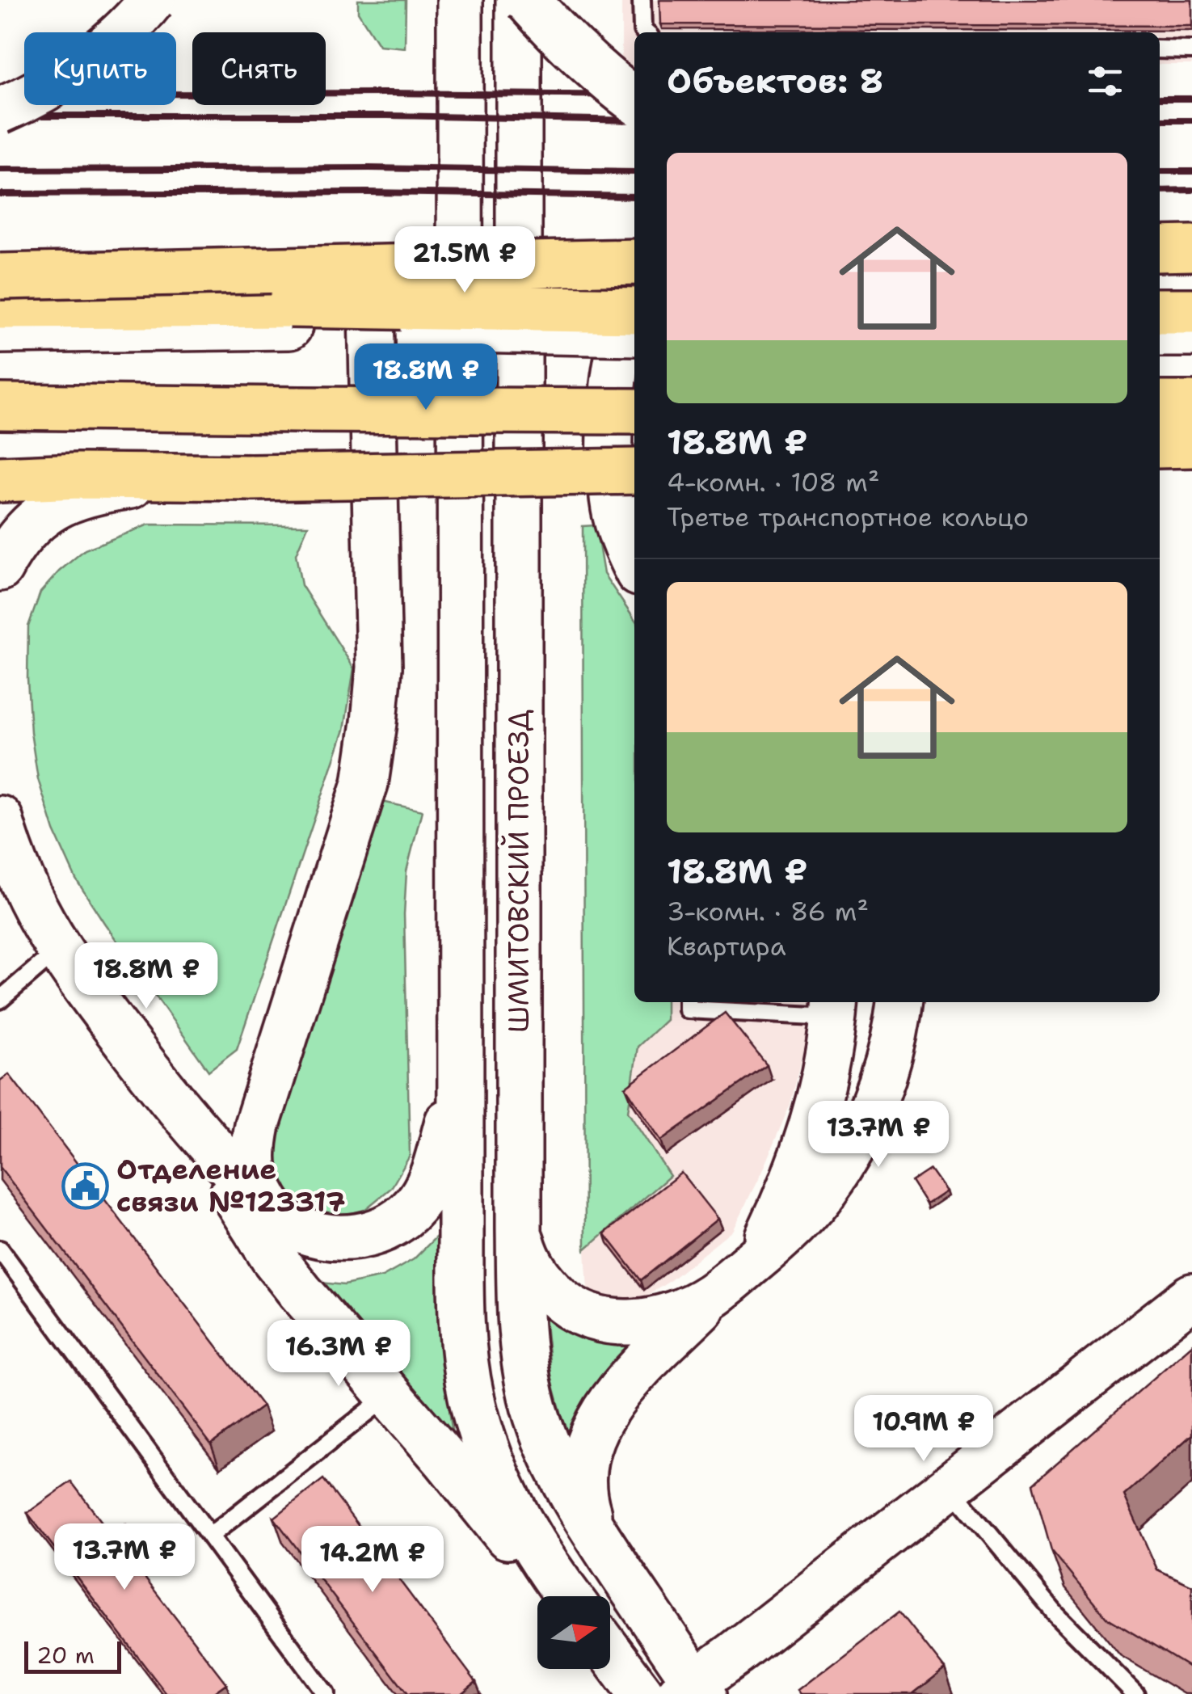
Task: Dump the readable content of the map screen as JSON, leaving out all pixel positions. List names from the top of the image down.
{
  "streets": {
    "main road": ["ШМИТОВСКИЙ ПРОЕЗД"]
  },
  "places": {
    "public building": ["Отделение связи №123317"]
  },
  "scale_bar": "20 m",
  "north": "right",
  "page": {
    "chip": ["Купить", "Снять"],
    "heading": "Объектов: 8",
    "list": [
      {
        "name": "18.8M ₽",
        "note": "4-комн. · 108 m² · Третье транспортное кольцо"
      },
      {
        "name": "18.8M ₽",
        "note": "3-комн. · 86 m² · Квартира"
      }
    ],
    "price": [
      "21.5M ₽",
      "18.8M ₽",
      "18.8M ₽",
      "13.7M ₽",
      "16.3M ₽",
      "10.9M ₽",
      "13.7M ₽",
      "14.2M ₽"
    ],
    "scale": "20 m"
  }
}
